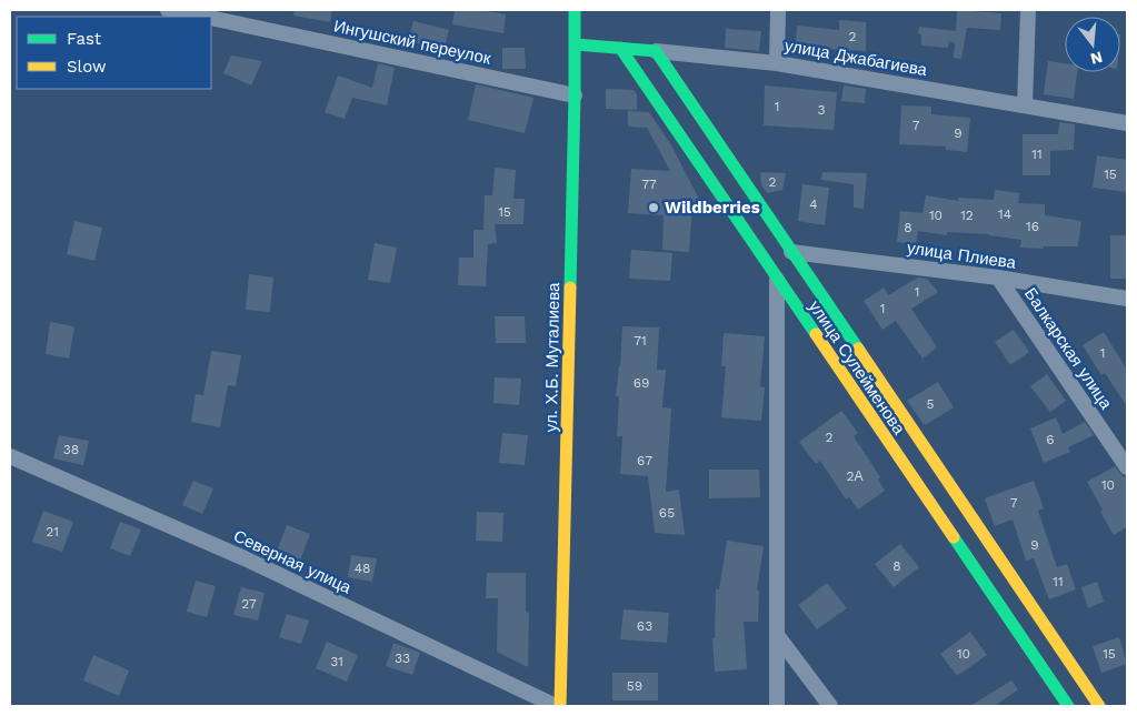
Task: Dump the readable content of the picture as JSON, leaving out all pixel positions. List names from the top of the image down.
{
  "streets": {
    "main road": ["улица Джабагиева", "ул. Х.Б. Муталиева", "улица Сулейменова"],
    "street": [
      "Ингушский переулок",
      "улица Плиева",
      "Балкарская улица",
      "Северная улица"
    ]
  },
  "crossings": [
    ["Ингушский переулок", "ул. Х.Б. Муталиева"],
    ["улица Джабагиева", "ул. Х.Б. Муталиева"],
    ["улица Джабагиева", "улица Сулейменова"],
    ["улица Плиева", "Балкарская улица"],
    ["улица Плиева", "улица Сулейменова"]
  ],
  "places": ["Wildberries"],
  "house_numbers": [
    "2",
    "1",
    "3",
    "7",
    "9",
    "11",
    "15",
    "2",
    "77",
    "4",
    "15",
    "14",
    "10",
    "12",
    "16",
    "8",
    "1",
    "1",
    "71",
    "1",
    "69",
    "5",
    "2",
    "6",
    "38",
    "67",
    "2А",
    "10",
    "7",
    "65",
    "21",
    "9",
    "8",
    "48",
    "11",
    "27",
    "63",
    "10",
    "15",
    "33",
    "31",
    "59"
  ],
  "legend": ["Fast", "Slow"],
  "north": "bottom"
}
